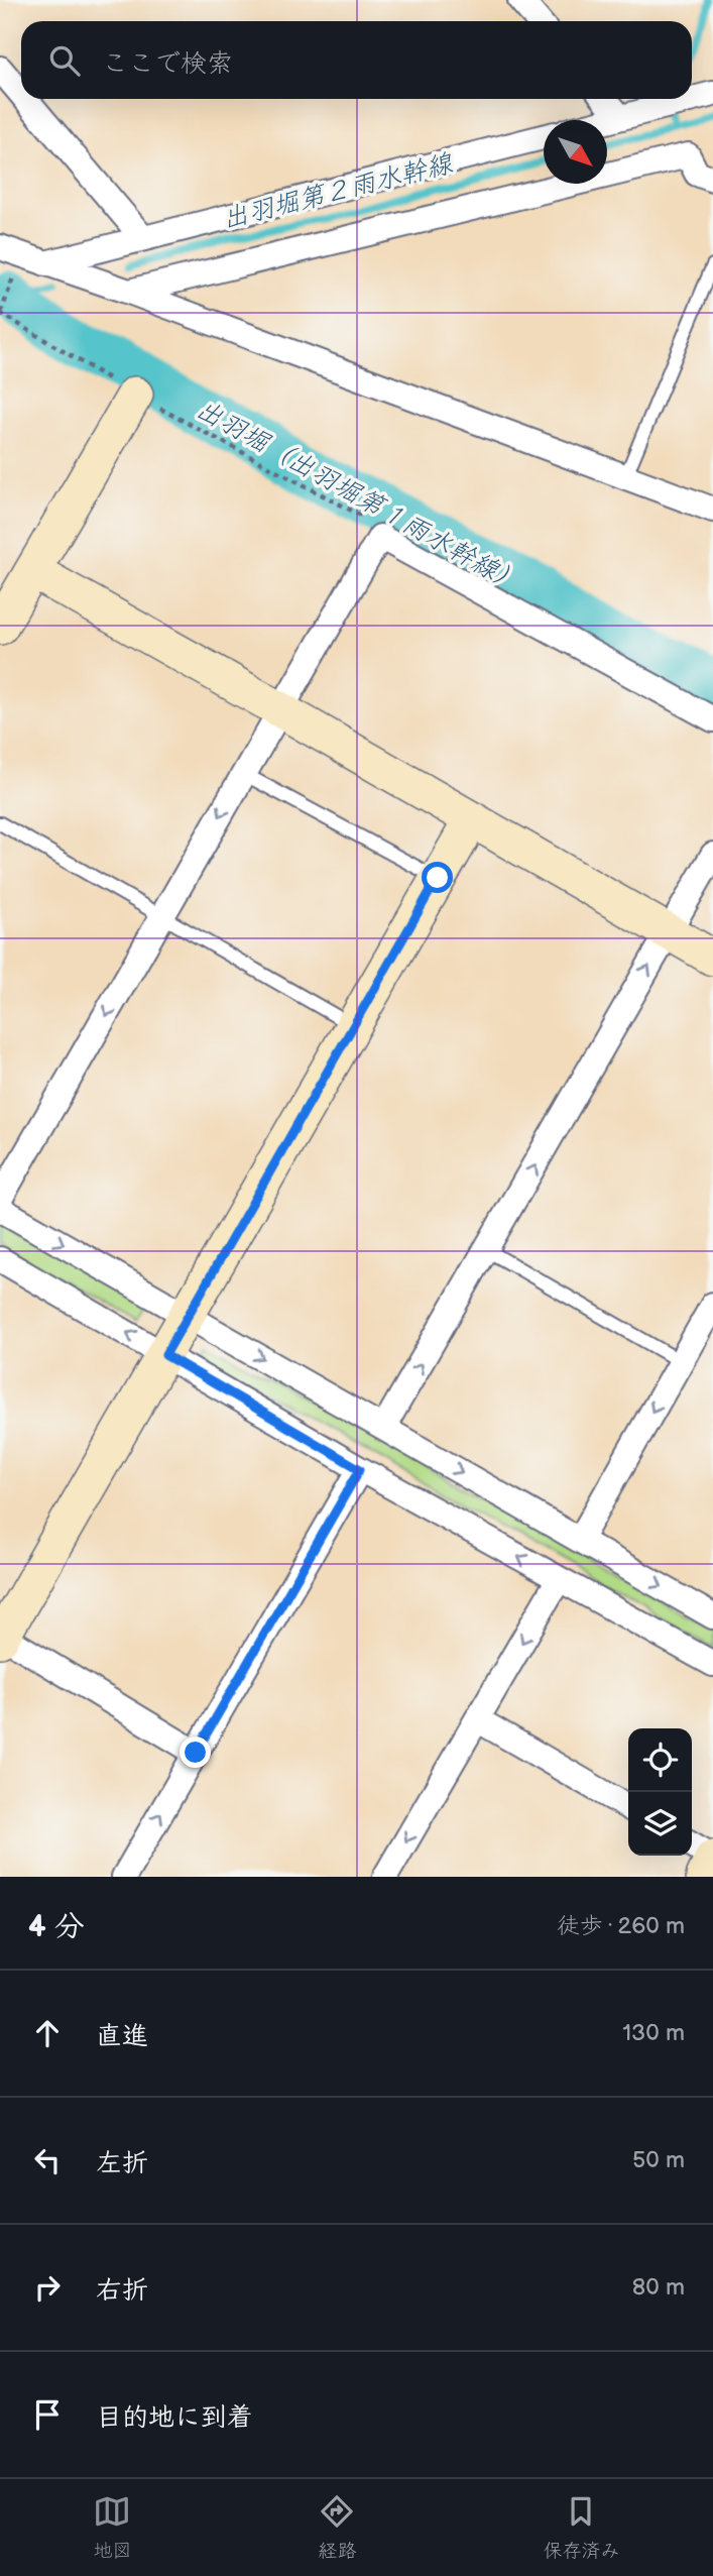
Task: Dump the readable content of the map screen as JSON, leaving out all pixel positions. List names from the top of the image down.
{
  "water": ["出羽堀第２雨水幹線", "出羽堀（出羽堀第１雨水幹線）"],
  "north": "bottom right",
  "page": {
    "search": "ここで検索",
    "heading": ["4 分", "徒歩 · 260 m"],
    "list": [
      ["直進", "130 m"],
      ["左折", "50 m"],
      ["右折", "80 m"],
      "目的地に到着"
    ],
    "nav": ["地図", "経路", "保存済み"]
  }
}
